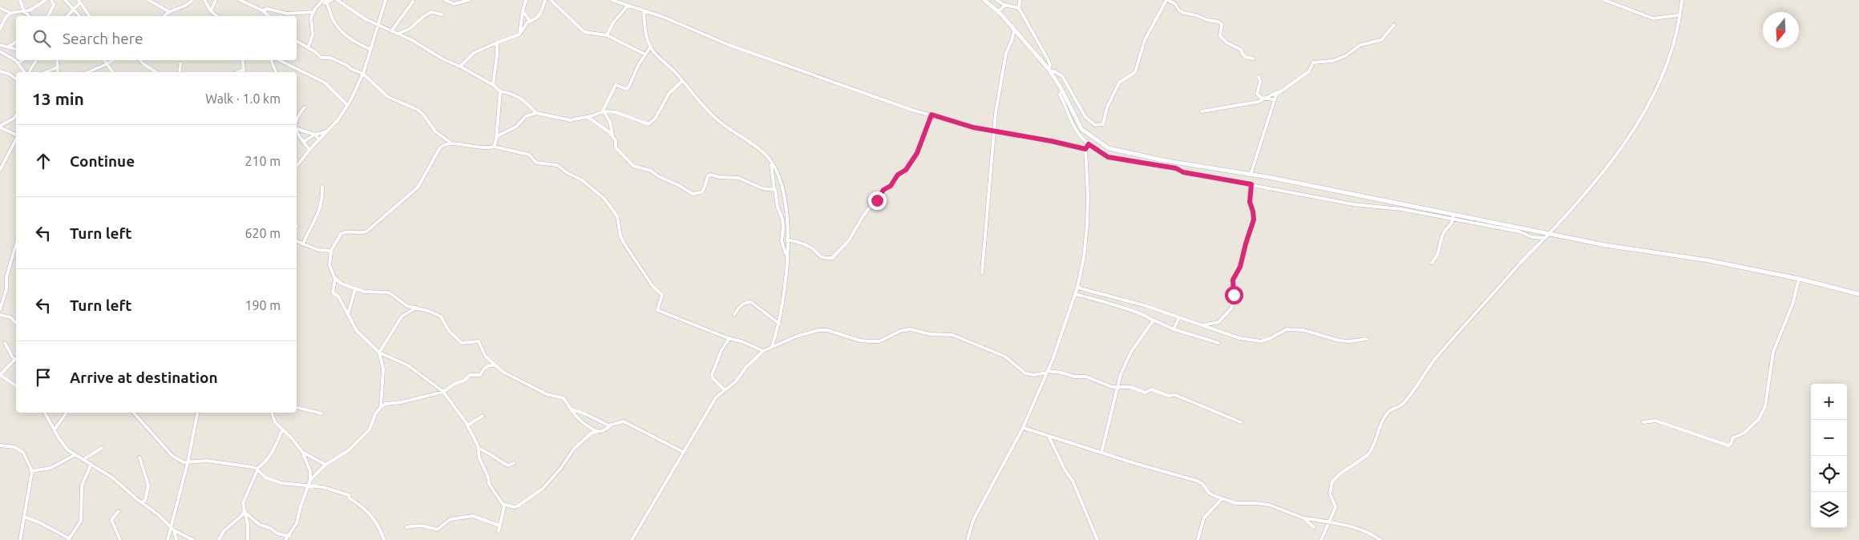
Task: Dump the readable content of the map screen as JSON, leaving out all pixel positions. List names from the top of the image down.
{
  "north": "bottom",
  "page": {
    "search": "Search here",
    "heading": ["13 min", "Walk · 1.0 km"],
    "list": [
      ["Continue", "210 m"],
      ["Turn left", "620 m"],
      ["Turn left", "190 m"],
      "Arrive at destination"
    ],
    "map_buttons": ["+", "−"]
  }
}
